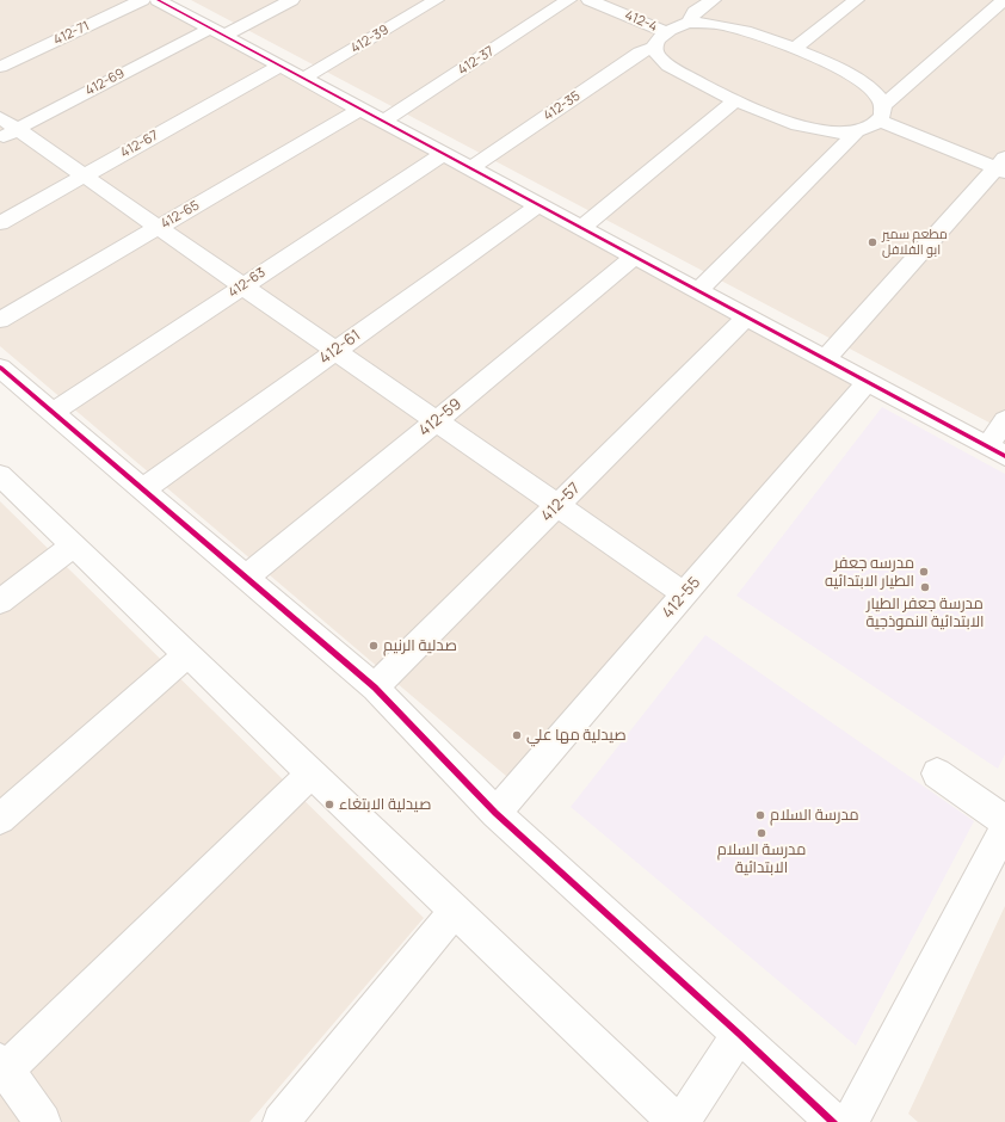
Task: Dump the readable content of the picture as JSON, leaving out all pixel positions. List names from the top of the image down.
{
  "streets": {
    "street": [
      "412-4",
      "412-71",
      "412-39",
      "412-37",
      "412-69",
      "412-35",
      "412-67",
      "412-65",
      "412-63",
      "412-61",
      "412-59",
      "412-57",
      "412-55"
    ]
  },
  "places": [
    "مطعم سمير ابو الفلافل",
    "مدرسه جعفر الطيار الابتدائيه",
    "مدرسة جعفر الطيار الابتدائية النموذجية",
    "صدلية الرنيم",
    "صيدلية مها علي",
    "صيدلية الابتغاء",
    "مدرسة السلام",
    "مدرسة السلام الابتدائية"
  ]
}
